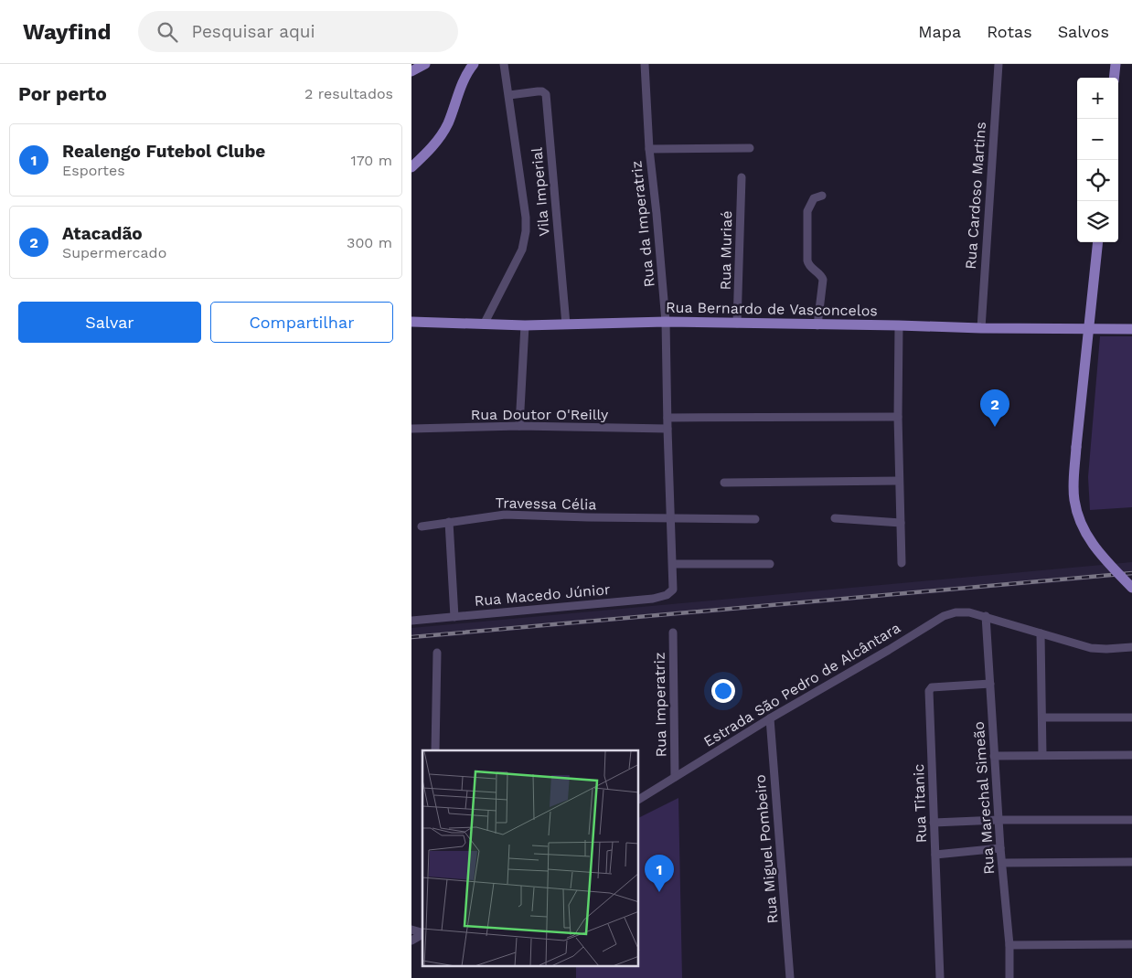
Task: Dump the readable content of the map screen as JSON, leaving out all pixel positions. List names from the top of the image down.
{
  "streets": {
    "main road": ["Rua Bernardo de Vasconcelos"],
    "street": [
      "Vila Imperial",
      "Rua Cardoso Martins",
      "Rua da Imperatriz",
      "Rua Muriaé",
      "Rua Doutor O'Reilly",
      "Travessa Célia",
      "Rua Macedo Júnior",
      "Estrada São Pedro de Alcântara",
      "Rua Imperatriz",
      "Rua Marechal Simeão",
      "Rua Titanic",
      "Rua Miguel Pombeiro"
    ]
  },
  "crossings": [
    ["Vila Imperial", "Rua Bernardo de Vasconcelos"],
    ["Rua Cardoso Martins", "Rua Bernardo de Vasconcelos"],
    ["Rua da Imperatriz", "Rua Bernardo de Vasconcelos"],
    ["Rua da Imperatriz", "Rua Doutor O'Reilly"],
    ["Rua da Imperatriz", "Travessa Célia"],
    ["Rua da Imperatriz", "Rua Macedo Júnior"],
    ["Rua Muriaé", "Rua Bernardo de Vasconcelos"],
    ["Estrada São Pedro de Alcântara", "Rua Imperatriz"],
    ["Estrada São Pedro de Alcântara", "Rua Marechal Simeão"],
    ["Estrada São Pedro de Alcântara", "Rua Miguel Pombeiro"],
    ["Rua Marechal Simeão", "Rua Titanic"]
  ],
  "page": {
    "header": "Wayfind",
    "search": "Pesquisar aqui",
    "nav": ["Mapa", "Rotas", "Salvos"],
    "heading": ["Por perto", "2 resultados"],
    "map_buttons": ["+", "−"],
    "list": [
      {
        "mark": "1",
        "name": "Realengo Futebol Clube",
        "note": "Esportes",
        "value": "170 m"
      },
      {
        "mark": "2",
        "name": "Atacadão",
        "note": "Supermercado",
        "value": "300 m"
      }
    ],
    "buttons": ["Salvar", "Compartilhar"],
    "pins": ["2", "1"]
  }
}
